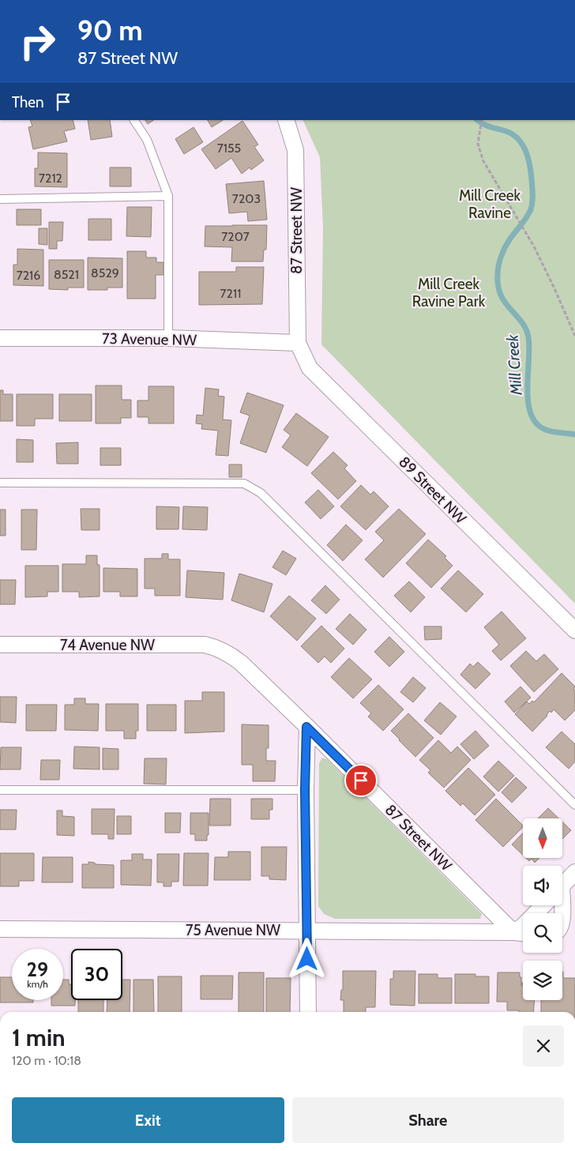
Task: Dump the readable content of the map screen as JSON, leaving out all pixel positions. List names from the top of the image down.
{
  "streets": {
    "street": [
      "87 Street NW",
      "73 Avenue NW",
      "89 Street NW",
      "74 Avenue NW",
      "75 Avenue NW"
    ]
  },
  "crossings": [
    ["87 Street NW", "73 Avenue NW"],
    ["87 Street NW", "89 Street NW"],
    ["87 Street NW", "74 Avenue NW"],
    ["87 Street NW", "75 Avenue NW"],
    ["73 Avenue NW", "89 Street NW"]
  ],
  "water": ["Mill Creek"],
  "parks": ["Mill Creek Ravine", "Mill Creek Ravine Park"],
  "house_numbers": [
    "7155",
    "7212",
    "7203",
    "7207",
    "8529",
    "8521",
    "7216",
    "7211"
  ],
  "north": "bottom",
  "page": {
    "turn": ["90 m", "87 Street NW"],
    "then": "Then",
    "speed": "29 km/h",
    "limit": "30",
    "heading": ["1 min", "120 m · 10:18"],
    "buttons": ["Exit", "Share"]
  }
}
